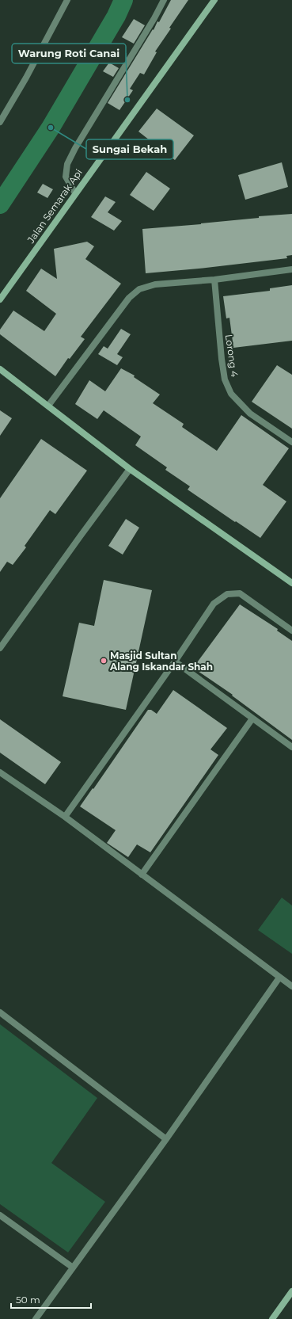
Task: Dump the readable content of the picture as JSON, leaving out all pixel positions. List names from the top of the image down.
{
  "streets": {
    "street": ["Jalan Semarak Api", "Lorong 4"]
  },
  "places": ["Warung Roti Canai", "Sungai Bekah", "Masjid Sultan Alang Iskandar Shah"],
  "scale_bar": "50 m"
}
